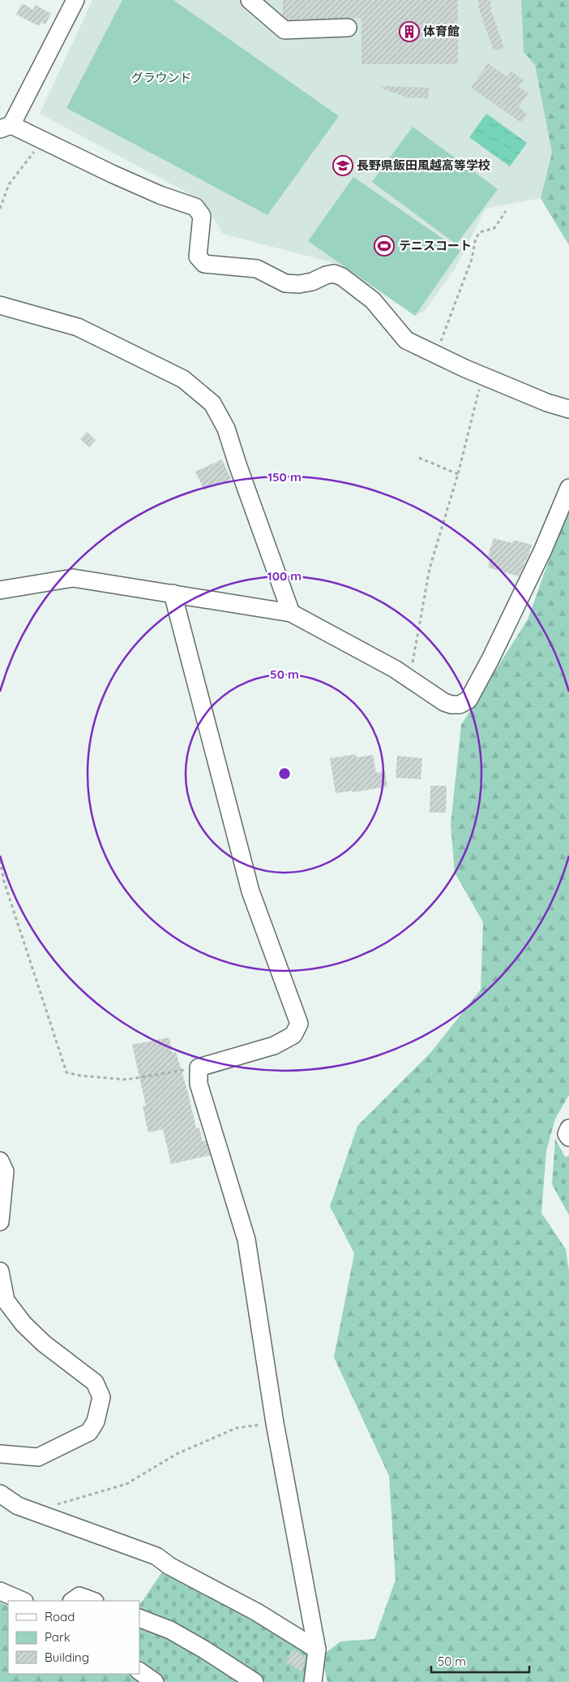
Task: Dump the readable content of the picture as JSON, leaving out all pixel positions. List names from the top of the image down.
{
  "parks": ["グラウンド"],
  "places": {
    "building": ["体育館"],
    "school or university": ["長野県飯田風越高等学校"],
    "sports": ["テニスコート"]
  },
  "legend": ["Road", "Park", "Building"],
  "scale_bar": "50 m",
  "rings": ["150 m", "100 m", "50 m"]
}
